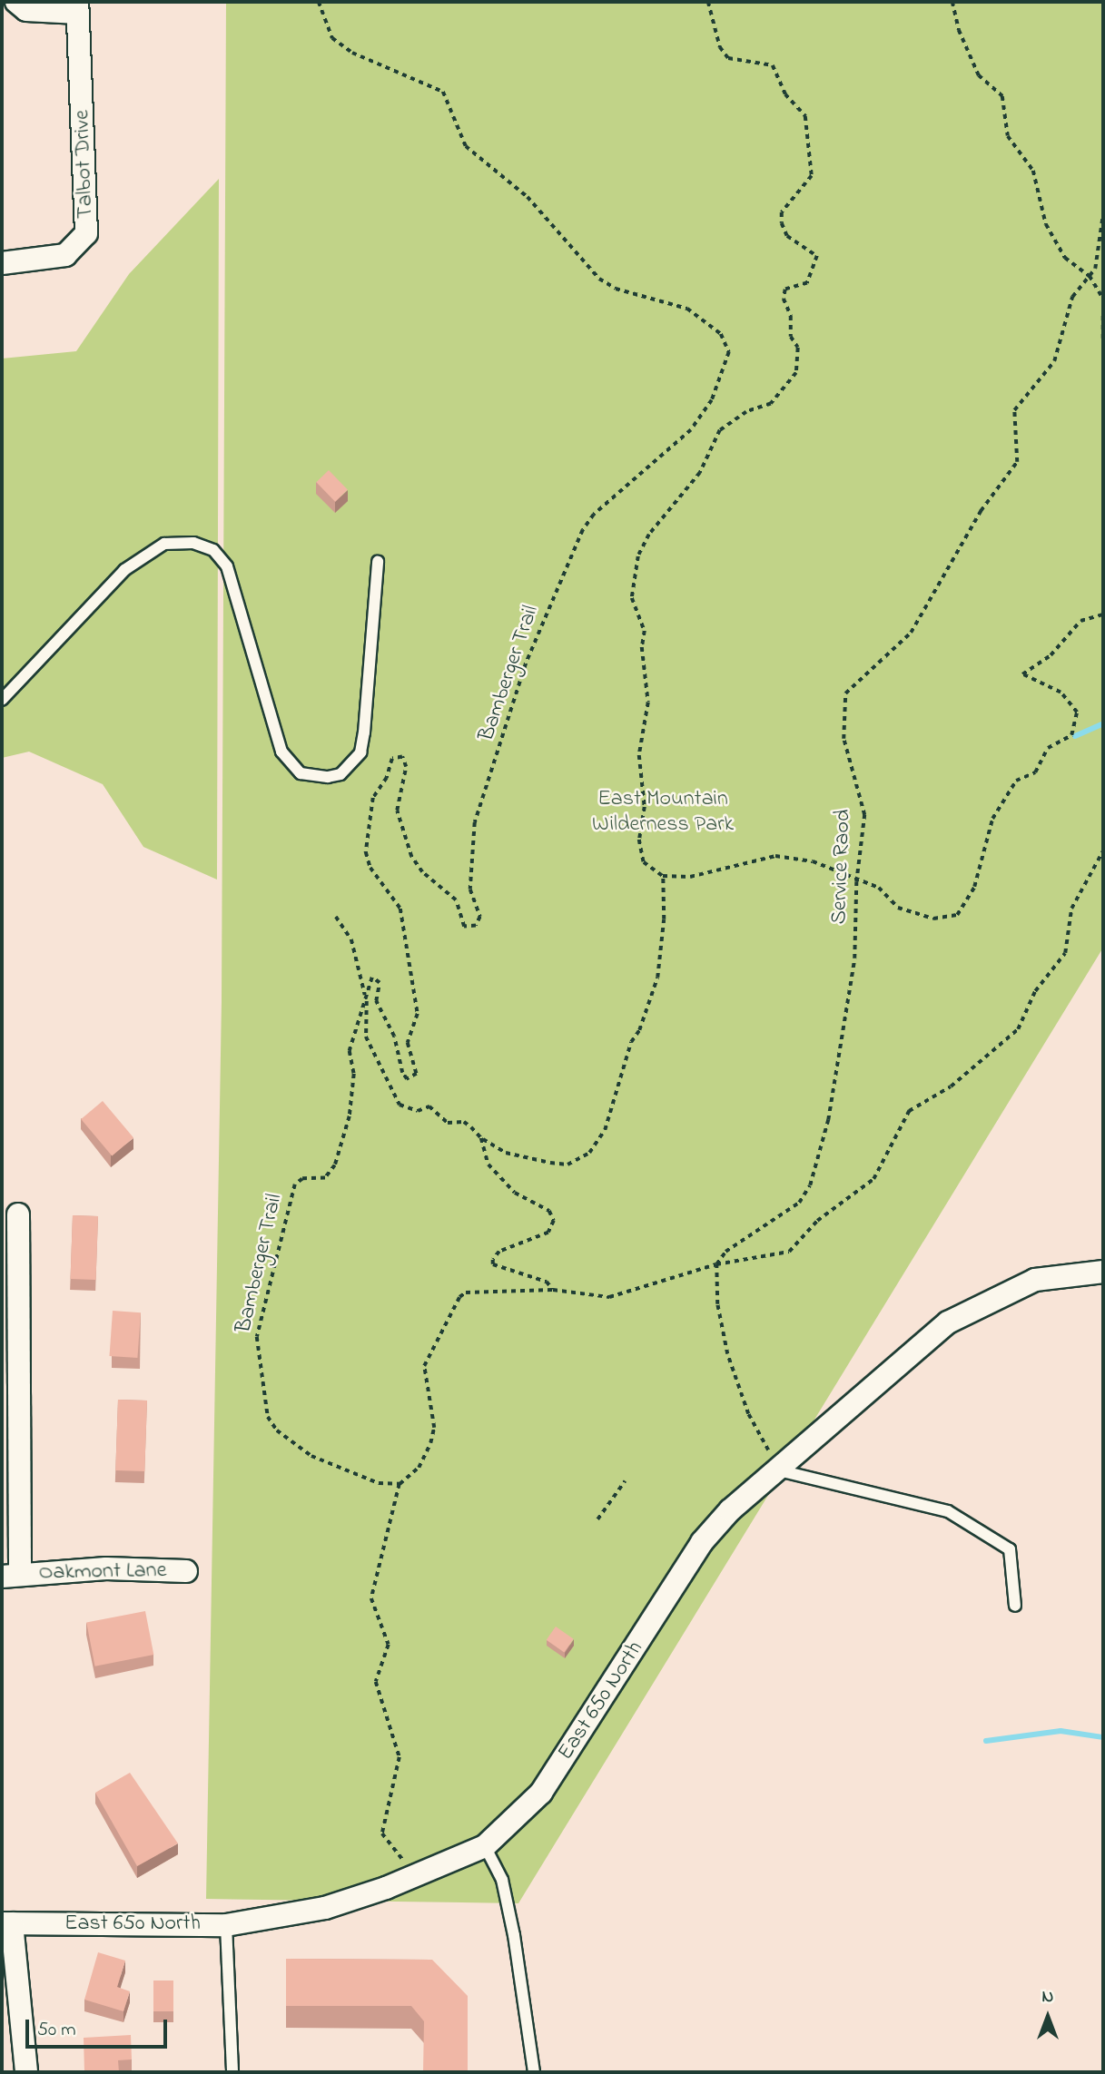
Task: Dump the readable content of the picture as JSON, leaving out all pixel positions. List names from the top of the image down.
{
  "streets": {
    "street": ["Talbot Drive", "Oakmont Lane", "East 650 North"],
    "path": ["Bamberger Trail", "Service Raod"]
  },
  "parks": ["East Mountain Wilderness Park"],
  "scale_bar": "50 m",
  "north": "top"
}
